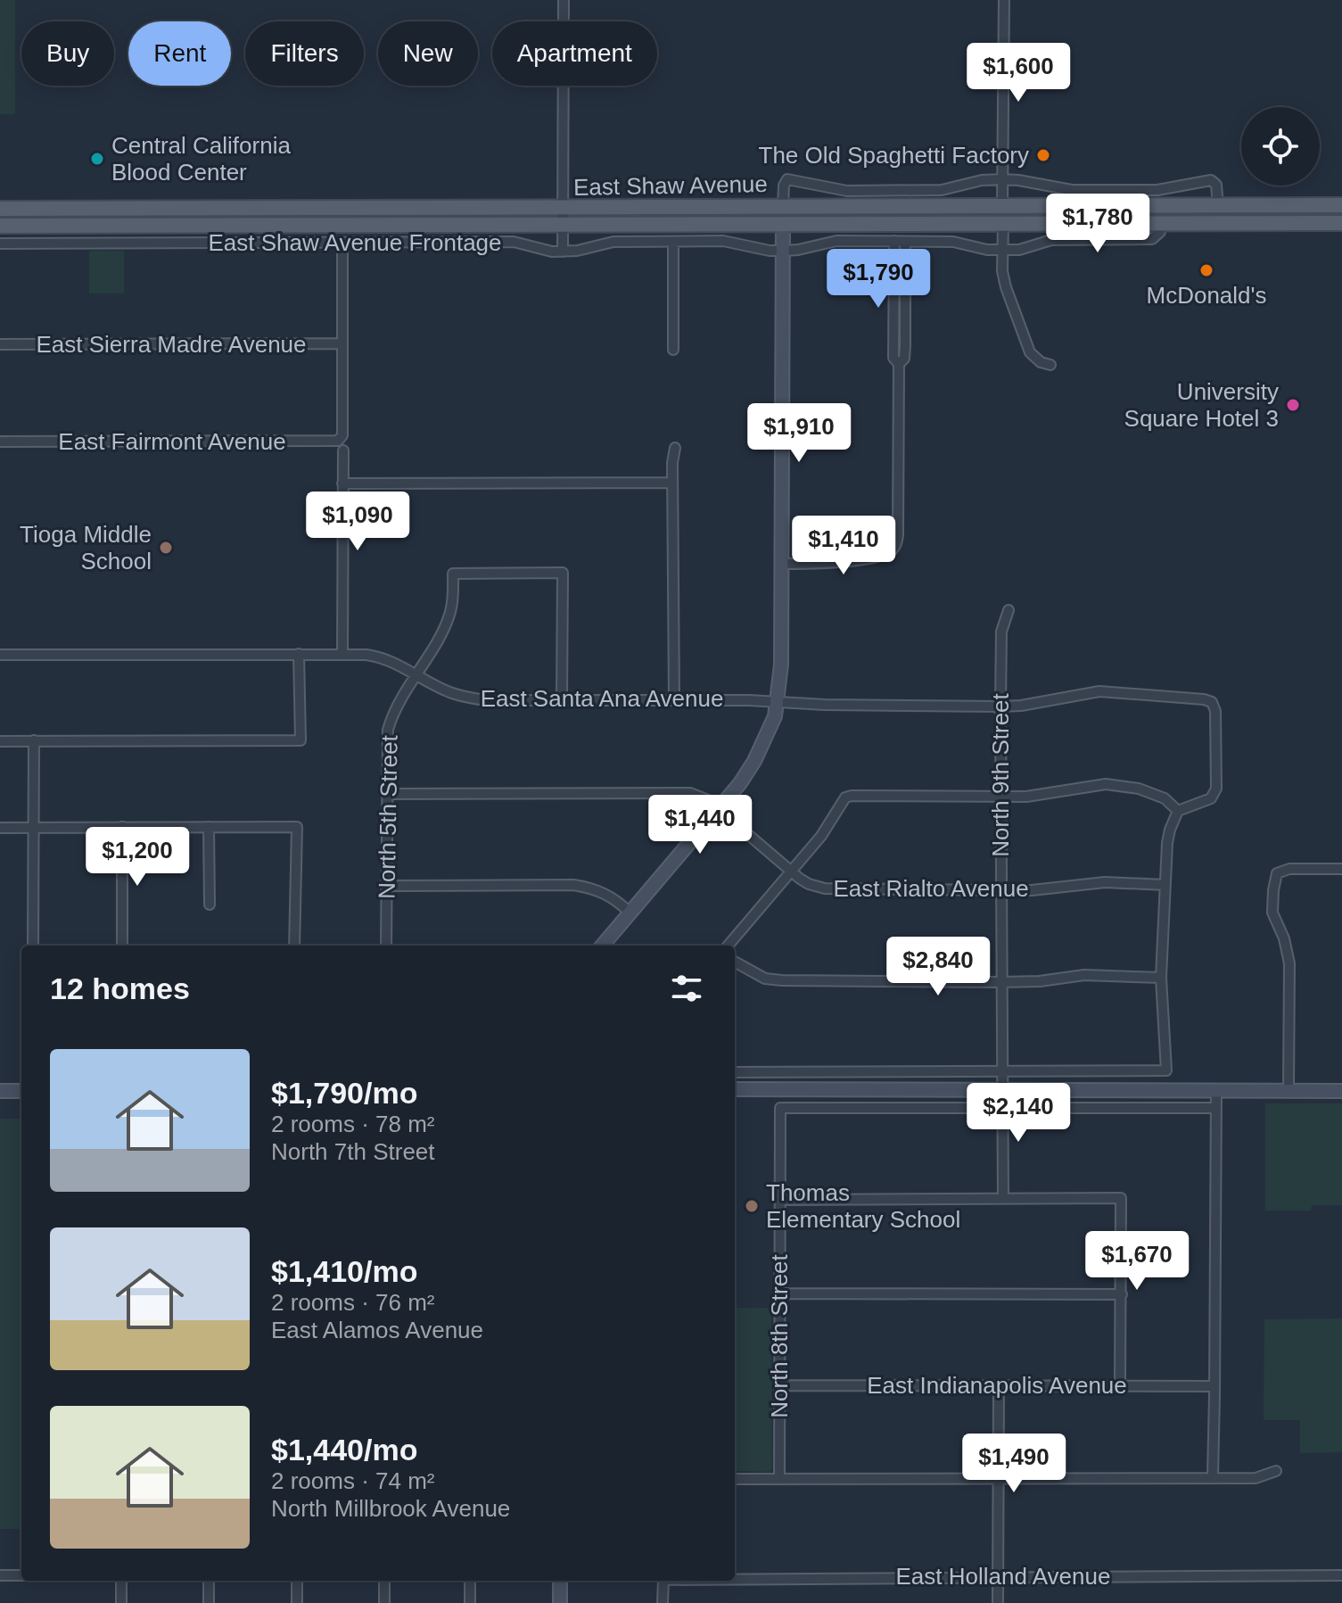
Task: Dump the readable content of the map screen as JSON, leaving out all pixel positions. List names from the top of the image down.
{
  "streets": {
    "main road": ["East Shaw Avenue"],
    "street": [
      "East Shaw Avenue Frontage",
      "East Sierra Madre Avenue",
      "East Fairmont Avenue",
      "East Santa Ana Avenue",
      "North 9th Street",
      "North 5th Street",
      "East Rialto Avenue",
      "North 8th Street",
      "East Indianapolis Avenue",
      "East Holland Avenue"
    ]
  },
  "crossings": [
    ["East Shaw Avenue", "East Shaw Avenue Frontage"],
    ["East Sierra Madre Avenue", "East Fairmont Avenue"],
    ["East Santa Ana Avenue", "North 9th Street"],
    ["East Santa Ana Avenue", "North 5th Street"],
    ["North 9th Street", "East Rialto Avenue"],
    ["North 9th Street", "North 8th Street"],
    ["North 5th Street", "East Rialto Avenue"],
    ["North 8th Street", "East Indianapolis Avenue"]
  ],
  "places": [
    "The Old Spaghetti Factory",
    "Central California Blood Center",
    "McDonald's",
    "University Square Hotel 3",
    "Tioga Middle School",
    "Thomas Elementary School"
  ],
  "page": {
    "chip": [
      "Buy",
      "Rent",
      "Filters",
      "New",
      "Apartment"
    ],
    "price": [
      "$1,600",
      "$1,780",
      "$1,790",
      "$1,910",
      "$1,090",
      "$1,410",
      "$1,440",
      "$1,200",
      "$2,840",
      "$2,140",
      "$1,670",
      "$1,490"
    ],
    "heading": "12 homes",
    "list": [
      {
        "name": "$1,790/mo",
        "note": "2 rooms · 78 m² · North 7th Street"
      },
      {
        "name": "$1,410/mo",
        "note": "2 rooms · 76 m² · East Alamos Avenue"
      },
      {
        "name": "$1,440/mo",
        "note": "2 rooms · 74 m² · North Millbrook Avenue"
      }
    ]
  }
}
